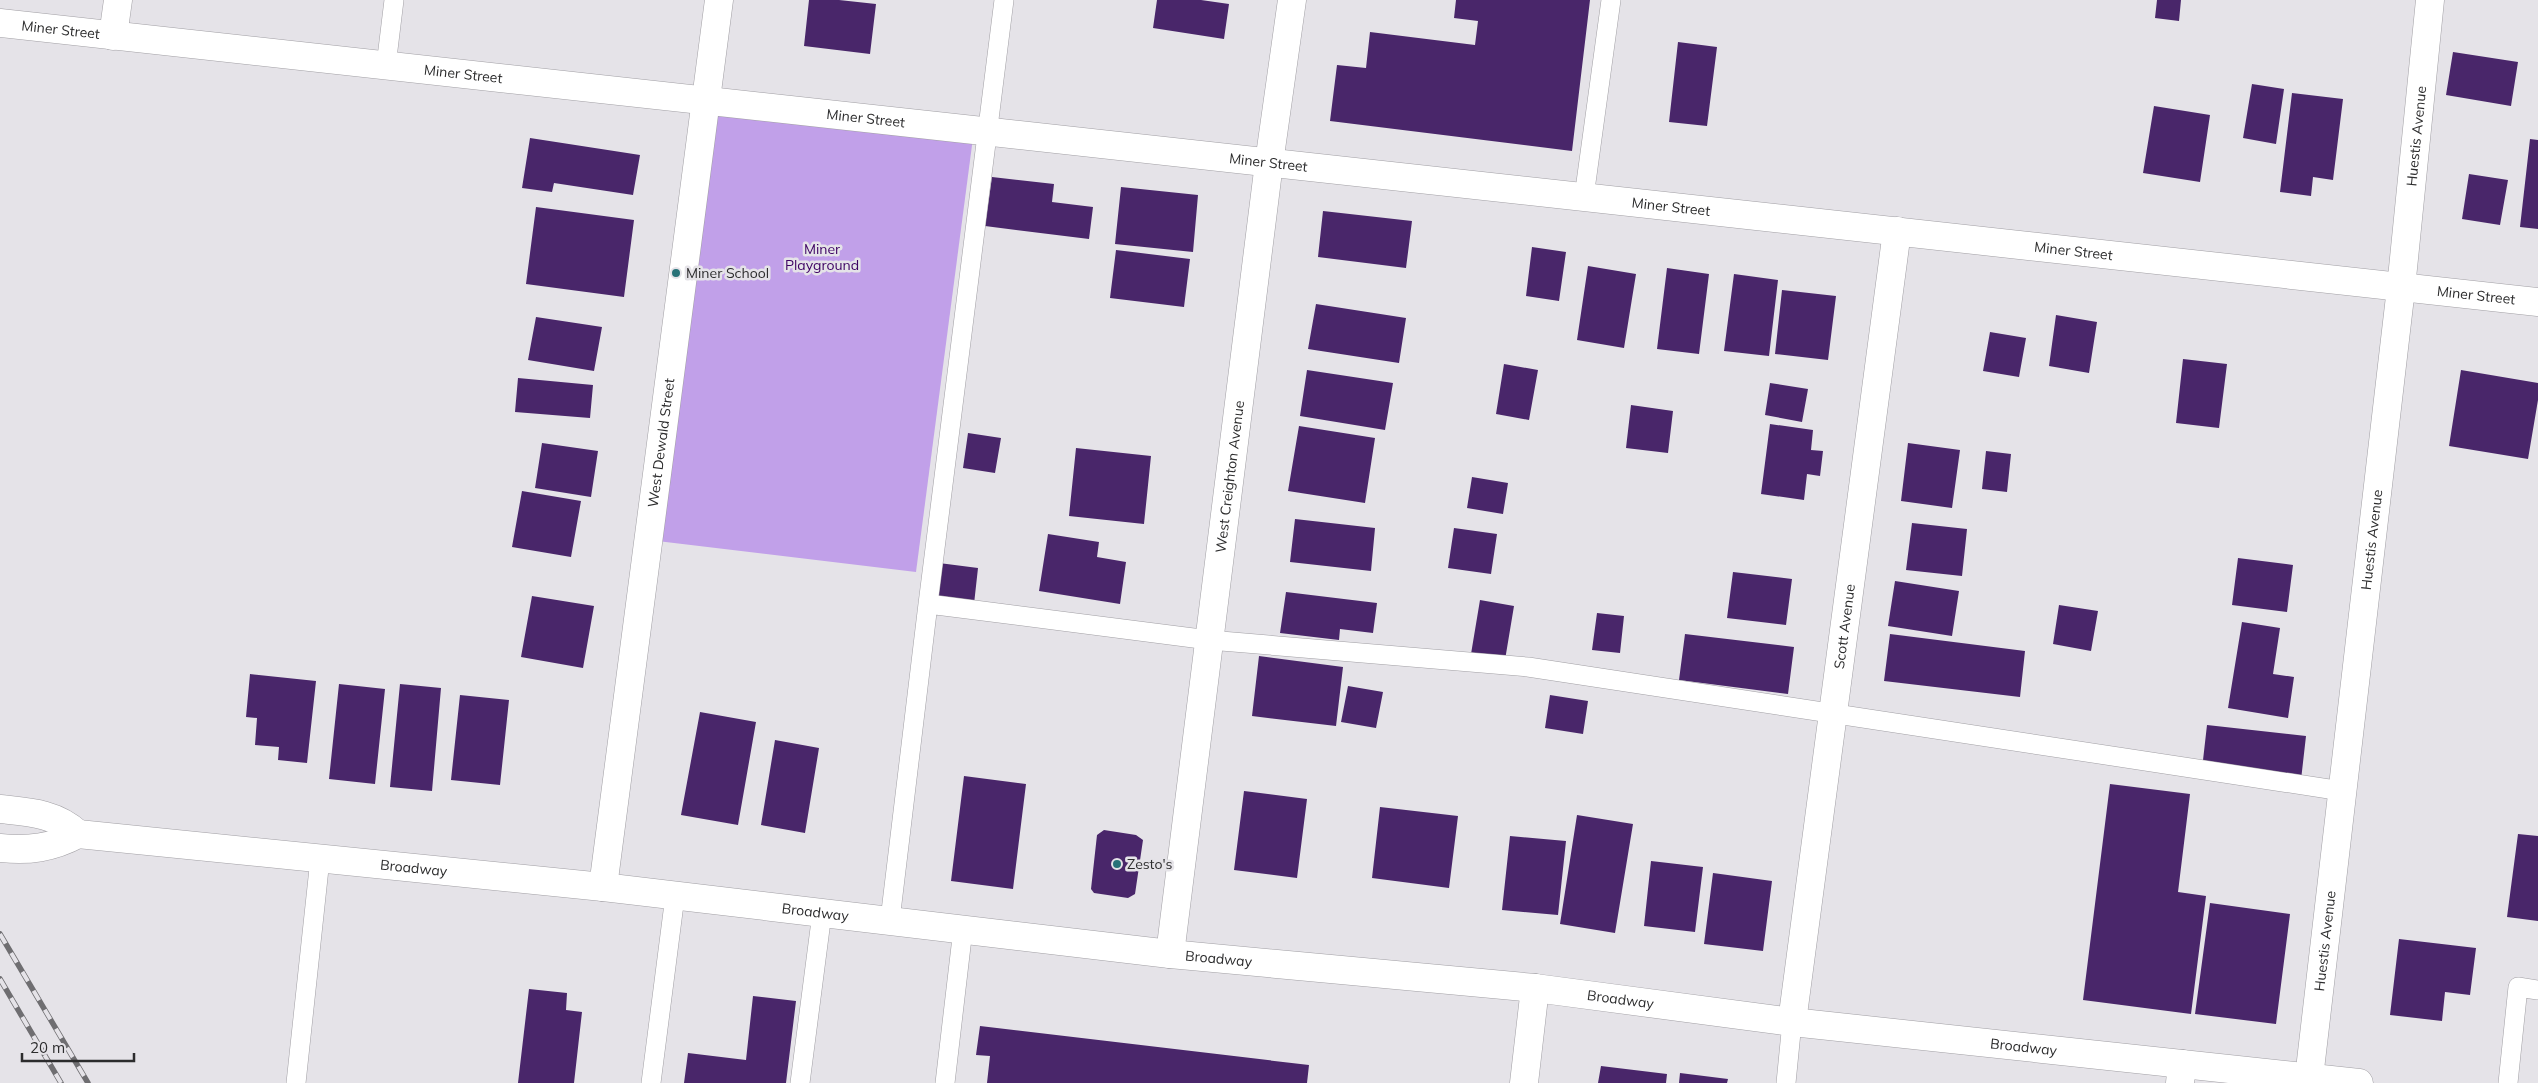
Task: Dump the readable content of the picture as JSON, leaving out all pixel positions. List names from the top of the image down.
{
  "streets": {
    "street": [
      "Miner Street",
      "Huestis Avenue",
      "West Dewald Street",
      "West Creighton Avenue",
      "Scott Avenue",
      "Broadway"
    ]
  },
  "crossings": [
    ["Miner Street", "Huestis Avenue"],
    ["Miner Street", "West Dewald Street"],
    ["Miner Street", "West Creighton Avenue"],
    ["Miner Street", "Scott Avenue"],
    ["Huestis Avenue", "Broadway"],
    ["West Dewald Street", "Broadway"],
    ["West Creighton Avenue", "Broadway"],
    ["Scott Avenue", "Broadway"]
  ],
  "parks": ["Miner Playground"],
  "places": ["Miner School", "Zesto's"],
  "scale_bar": "20 m"
}
